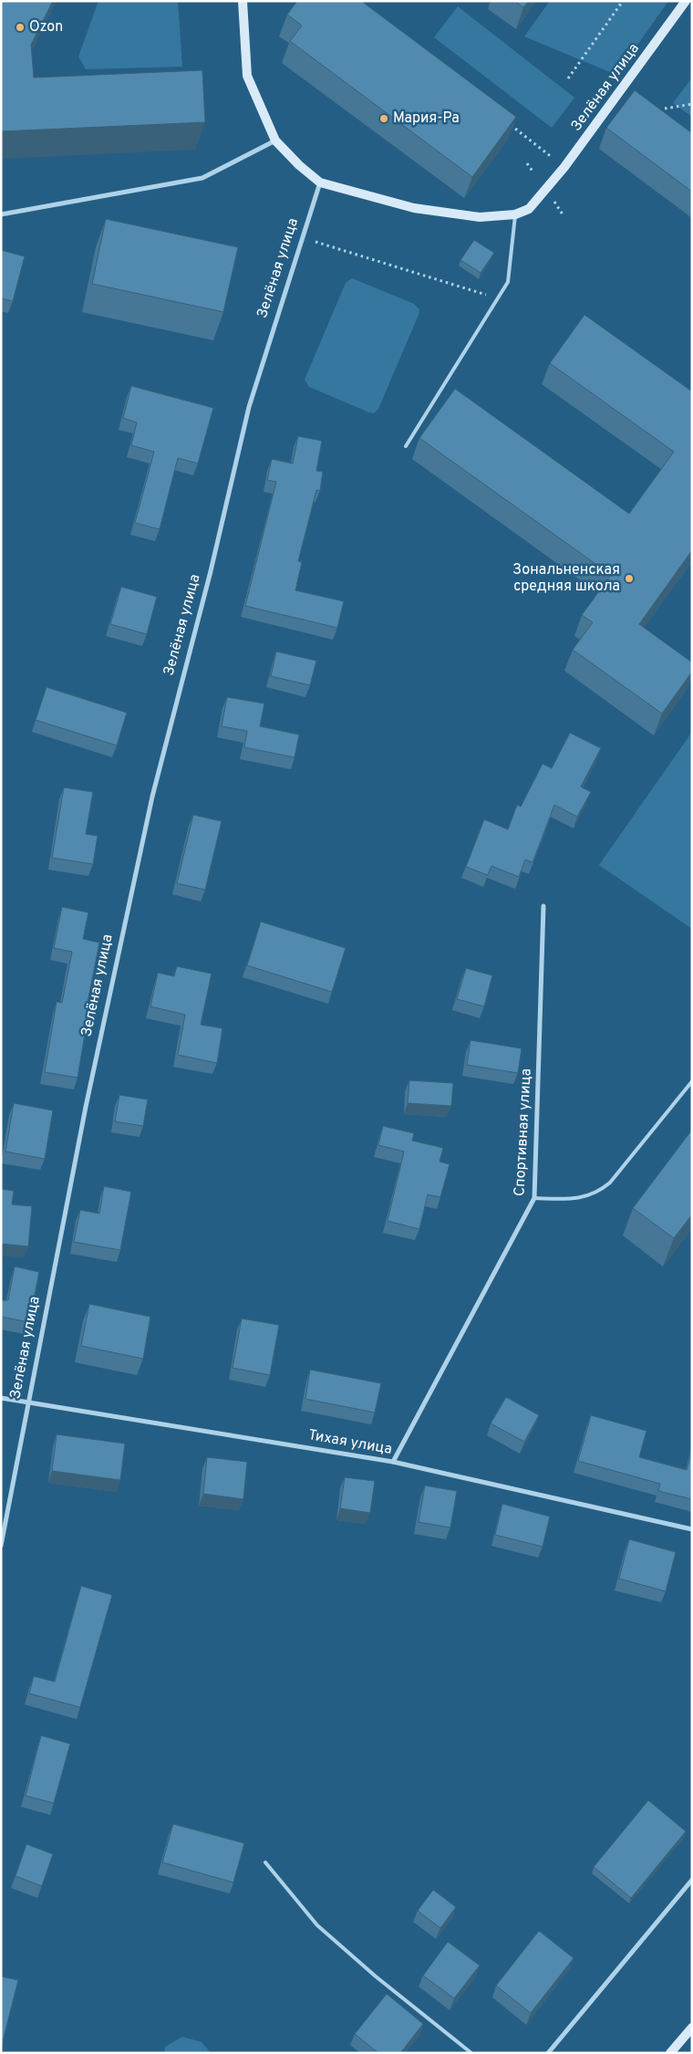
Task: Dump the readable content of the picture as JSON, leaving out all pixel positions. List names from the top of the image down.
{
  "streets": {
    "street": ["Зелёная улица", "Спортивная улица", "Тихая улица"]
  },
  "crossings": [
    ["Зелёная улица", "Тихая улица"],
    ["Спортивная улица", "Тихая улица"]
  ],
  "places": ["Ozon", "Мария-Ра", "Зональненская средняя школа"]
}
